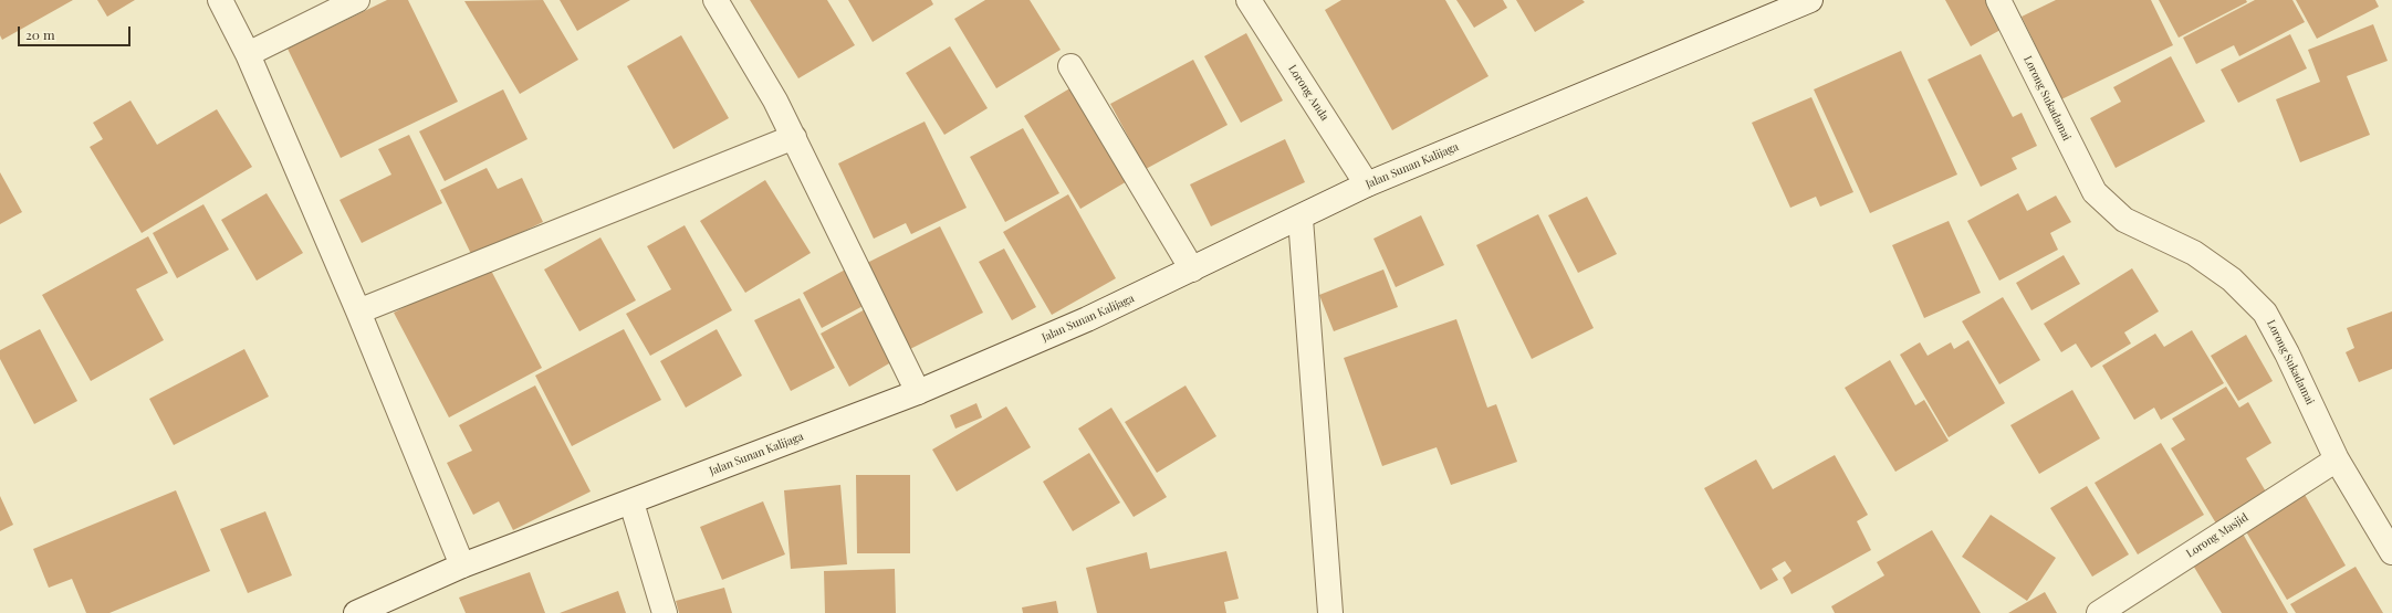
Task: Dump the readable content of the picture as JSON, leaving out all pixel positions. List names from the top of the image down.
{
  "streets": {
    "street": [
      "Lorong Anda",
      "Lorong Sukadamai",
      "Jalan Sunan Kalijaga",
      "Lorong Masjid"
    ]
  },
  "crossings": [
    ["Lorong Anda", "Jalan Sunan Kalijaga"],
    ["Lorong Sukadamai", "Lorong Masjid"]
  ],
  "scale_bar": "20 m"
}
